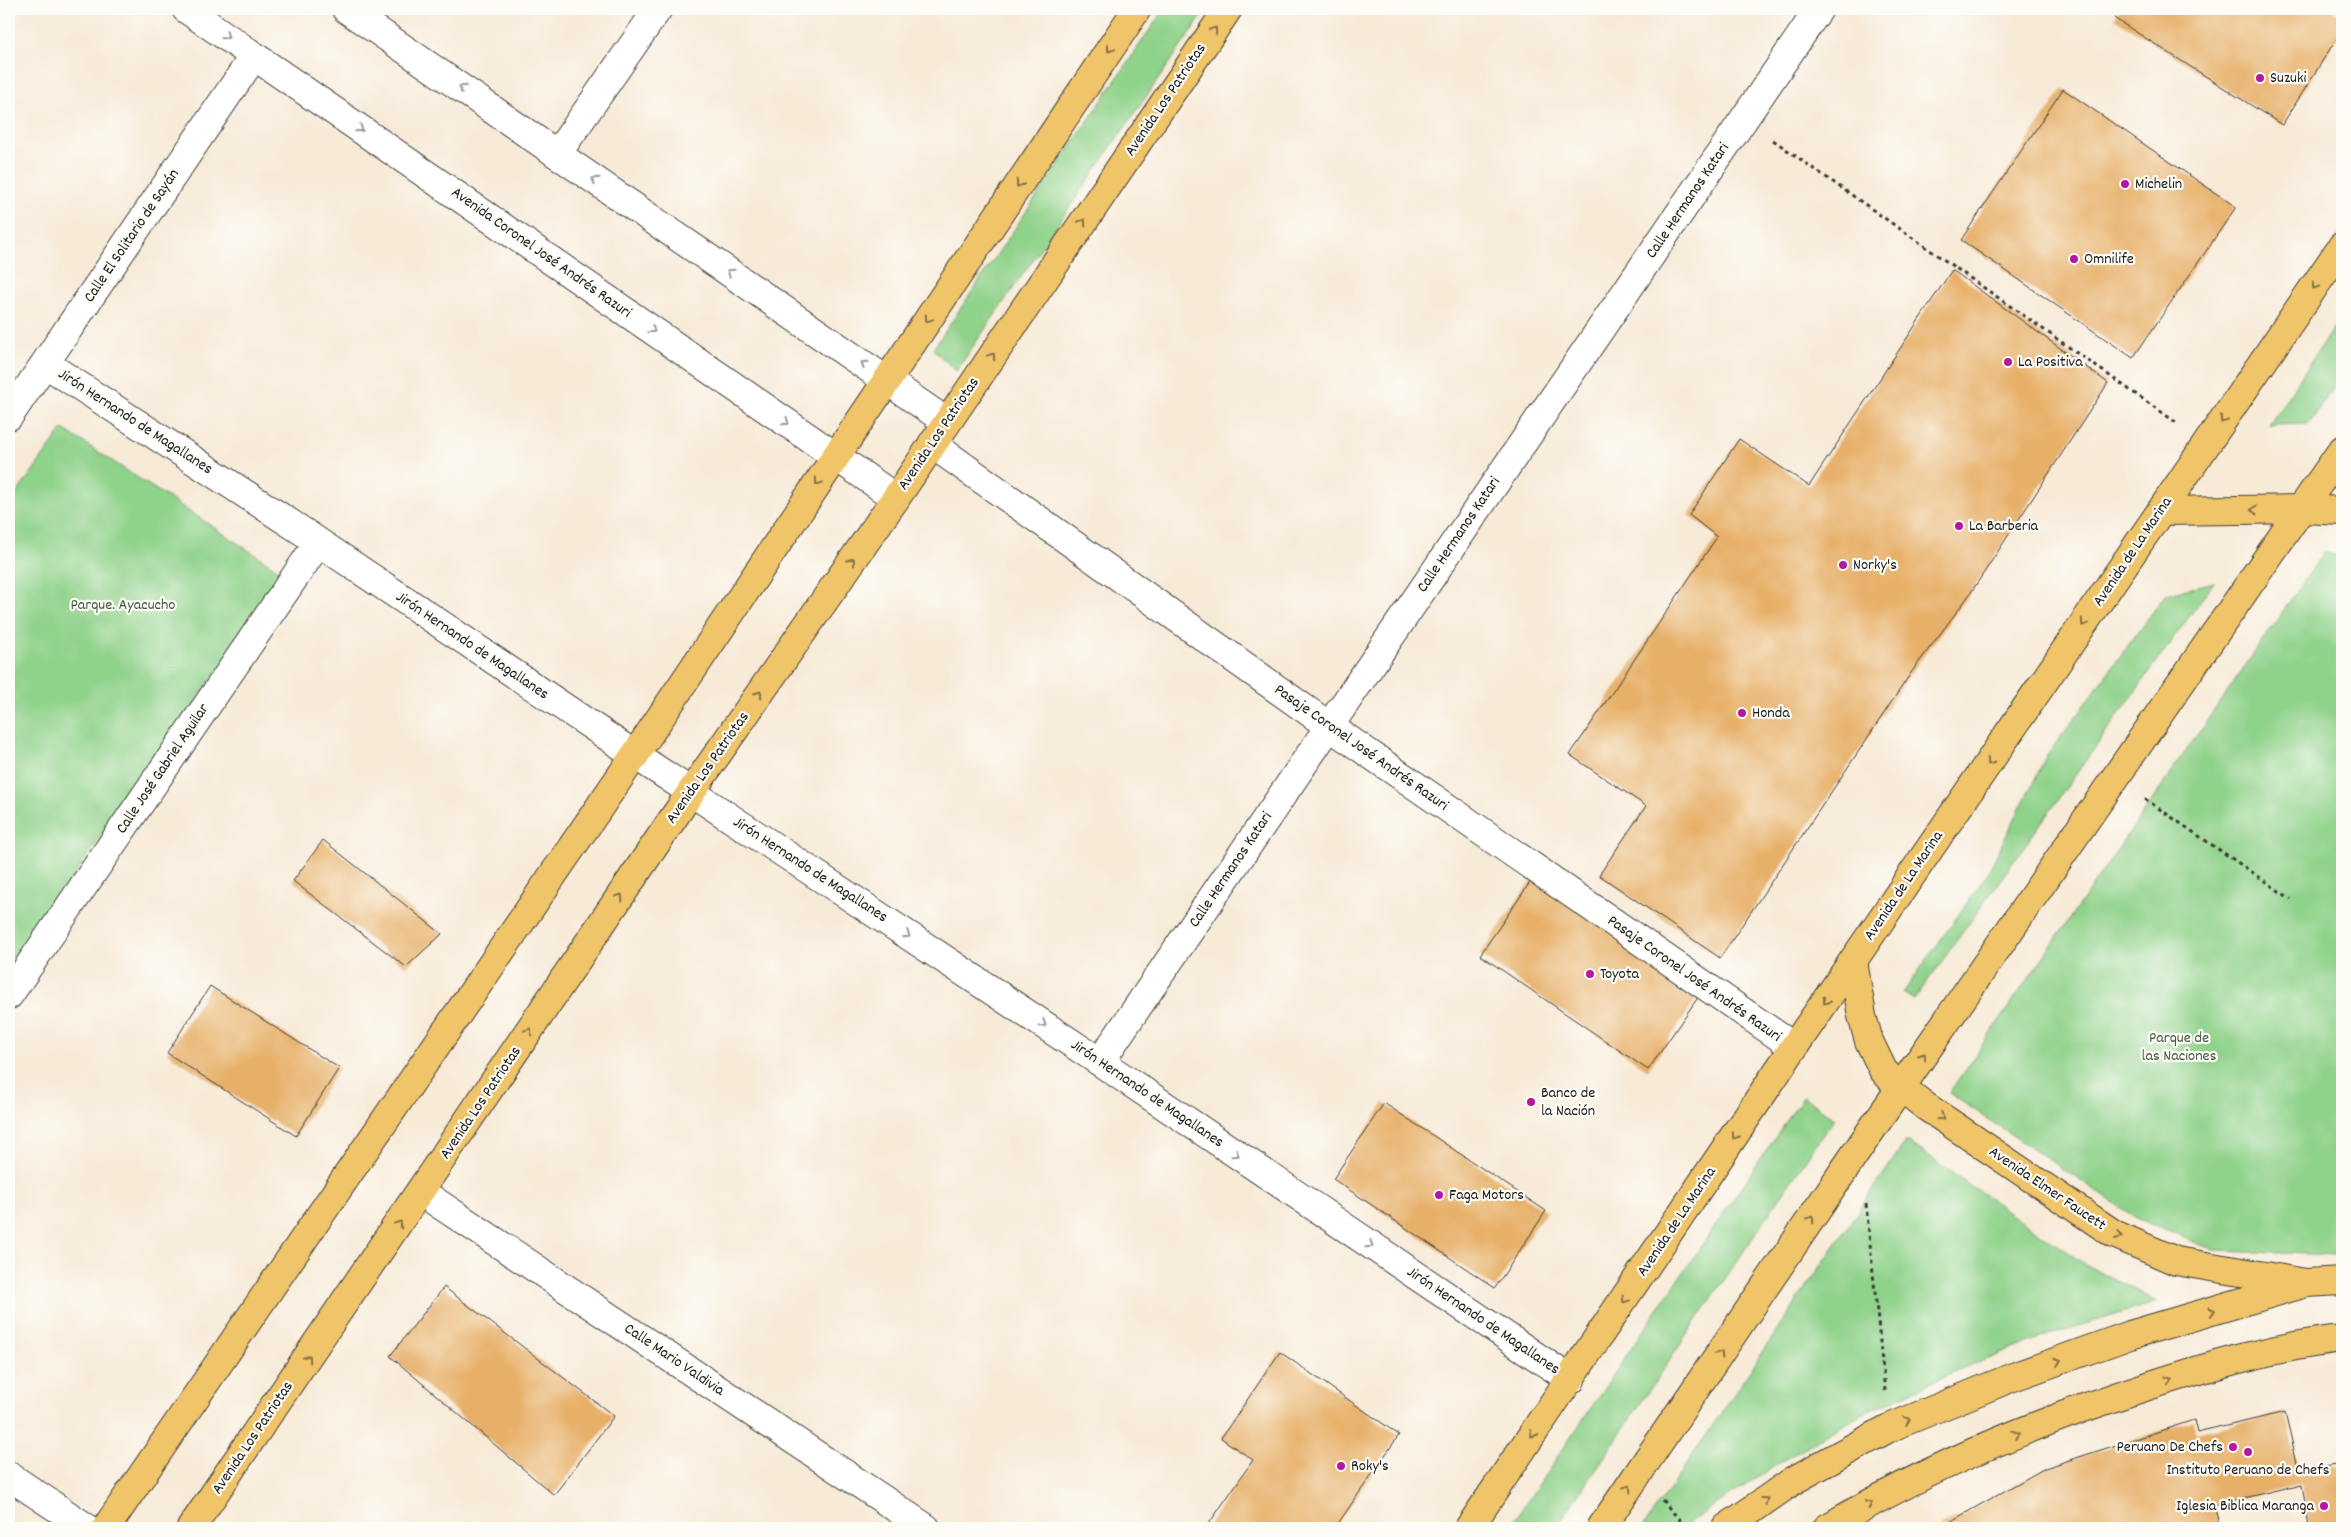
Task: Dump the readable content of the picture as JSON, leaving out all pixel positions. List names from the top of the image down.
{
  "streets": {
    "main road": ["Avenida Los Patriotas", "Avenida de La Marina", "Avenida Elmer Faucett"],
    "street": [
      "Calle Hermanos Katari",
      "Calle El Solitario de Sayán",
      "Avenida Coronel José Andrés Razuri",
      "Jirón Hernando de Magallanes",
      "Pasaje Coronel José Andrés Razuri",
      "Calle José Gabriel Aguilar",
      "Calle Mario Valdivia"
    ]
  },
  "crossings": [
    ["Avenida Los Patriotas", "Avenida Coronel José Andrés Razuri"],
    ["Avenida Los Patriotas", "Jirón Hernando de Magallanes"],
    ["Avenida Los Patriotas", "Pasaje Coronel José Andrés Razuri"],
    ["Avenida Los Patriotas", "Calle Mario Valdivia"],
    ["Calle Hermanos Katari", "Jirón Hernando de Magallanes"],
    ["Calle Hermanos Katari", "Pasaje Coronel José Andrés Razuri"],
    ["Calle El Solitario de Sayán", "Avenida Coronel José Andrés Razuri"],
    ["Calle El Solitario de Sayán", "Jirón Hernando de Magallanes"],
    ["Jirón Hernando de Magallanes", "Avenida de La Marina"],
    ["Jirón Hernando de Magallanes", "Calle José Gabriel Aguilar"],
    ["Avenida de La Marina", "Pasaje Coronel José Andrés Razuri"],
    ["Avenida de La Marina", "Avenida Elmer Faucett"]
  ],
  "one_way": ["Jirón Hernando de Magallanes", "Avenida Elmer Faucett"],
  "parks": ["Parque. Ayacucho", "Parque de las Naciones"],
  "places": [
    "Suzuki",
    "Michelin",
    "Omnilife",
    "La Positiva",
    "La Barberia",
    "Norky's",
    "Honda",
    "Toyota",
    "Banco de la Nación",
    "Faga Motors",
    "Peruano De Chefs",
    "Instituto Peruano de Chefs",
    "Roky's",
    "Iglesia Biblica Maranga"
  ]
}
